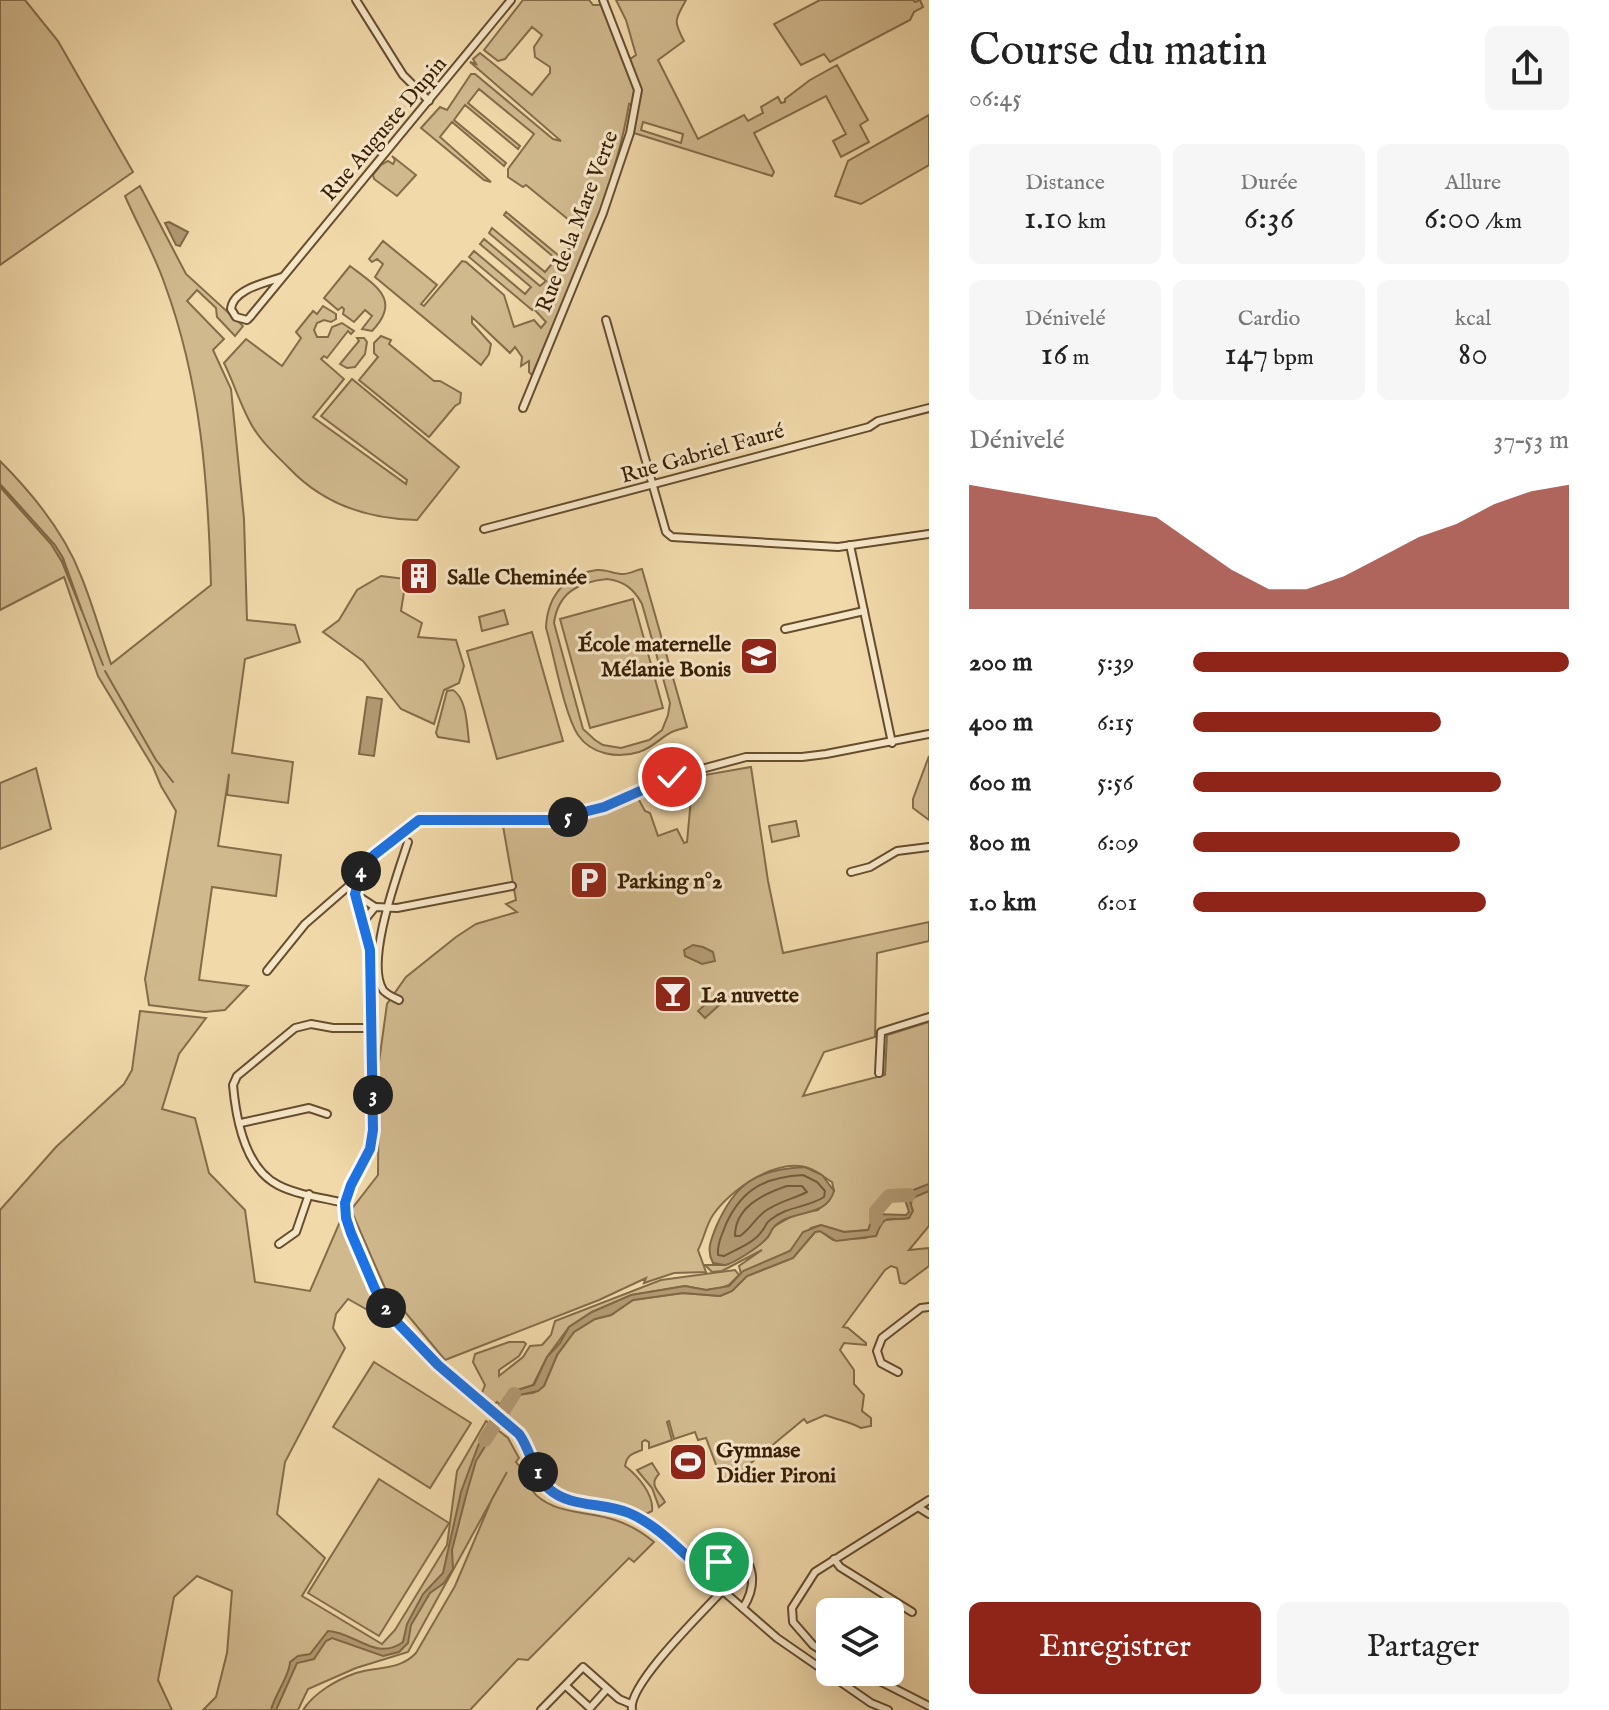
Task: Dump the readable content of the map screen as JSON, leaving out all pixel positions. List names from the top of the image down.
{
  "streets": {
    "street": ["Rue Auguste Dupin", "Rue de la Mare Verte", "Rue Gabriel Fauré"]
  },
  "places": {
    "building": ["Salle Cheminée"],
    "school or university": ["École maternelle Mélanie Bonis"],
    "parking": ["Parking n°2"],
    "bar": ["La nuvette"],
    "sports": ["Gymnase Didier Pironi"]
  },
  "page": {
    "heading": ["Course du matin", "06:45"],
    "stats": [
      ["Distance", "1.10 km"],
      ["Durée", "6:36"],
      ["Allure", "6:00 /km"],
      ["Dénivelé", "16 m"],
      ["Cardio", "147 bpm"],
      ["kcal", "80"]
    ],
    "chart": ["Dénivelé", "37–53 m"],
    "list": [
      {
        "name": "200 m",
        "note": "5:39"
      },
      {
        "name": "400 m",
        "note": "6:15"
      },
      {
        "name": "600 m",
        "note": "5:56"
      },
      {
        "name": "800 m",
        "note": "6:09"
      },
      {
        "name": "1.0 km",
        "note": "6:01"
      }
    ],
    "pins": [
      "5",
      "4",
      "3",
      "2",
      "1"
    ],
    "buttons": ["Enregistrer", "Partager"]
  }
}
